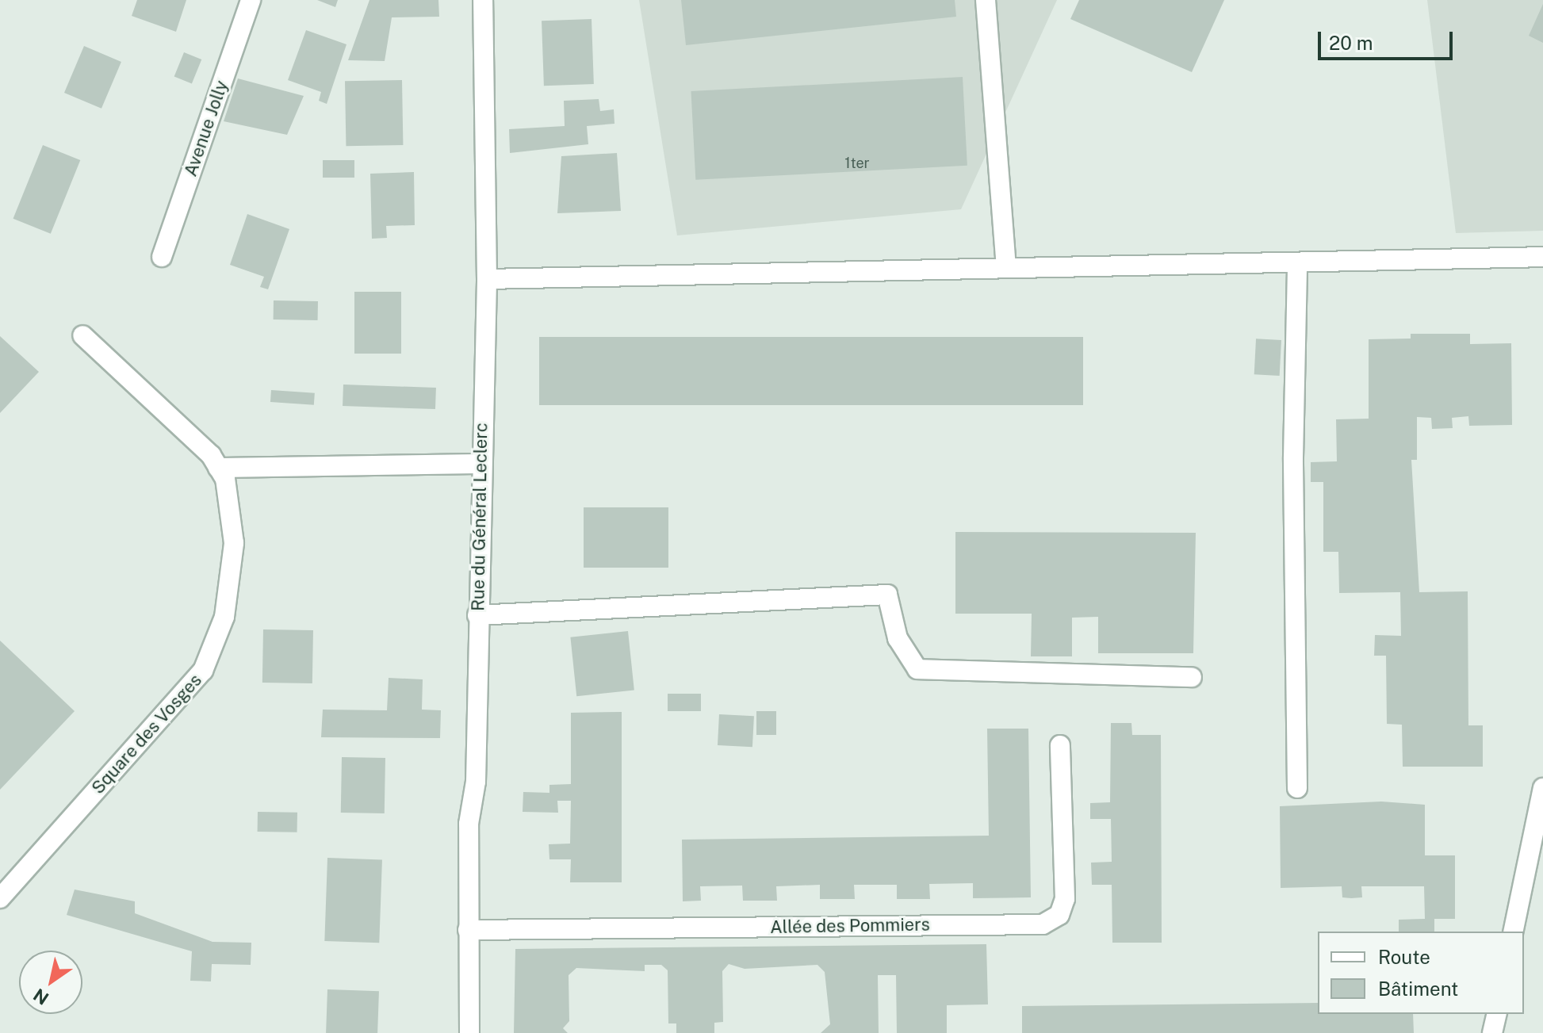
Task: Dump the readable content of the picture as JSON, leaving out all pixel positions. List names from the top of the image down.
{
  "streets": {
    "street": [
      "Avenue Jolly",
      "Rue du Général Leclerc",
      "Square des Vosges",
      "Allée des Pommiers"
    ]
  },
  "crossings": [
    ["Rue du Général Leclerc", "Allée des Pommiers"]
  ],
  "house_numbers": ["1ter"],
  "legend": ["Route", "Bâtiment"],
  "scale_bar": "20 m",
  "north": "bottom left"
}
